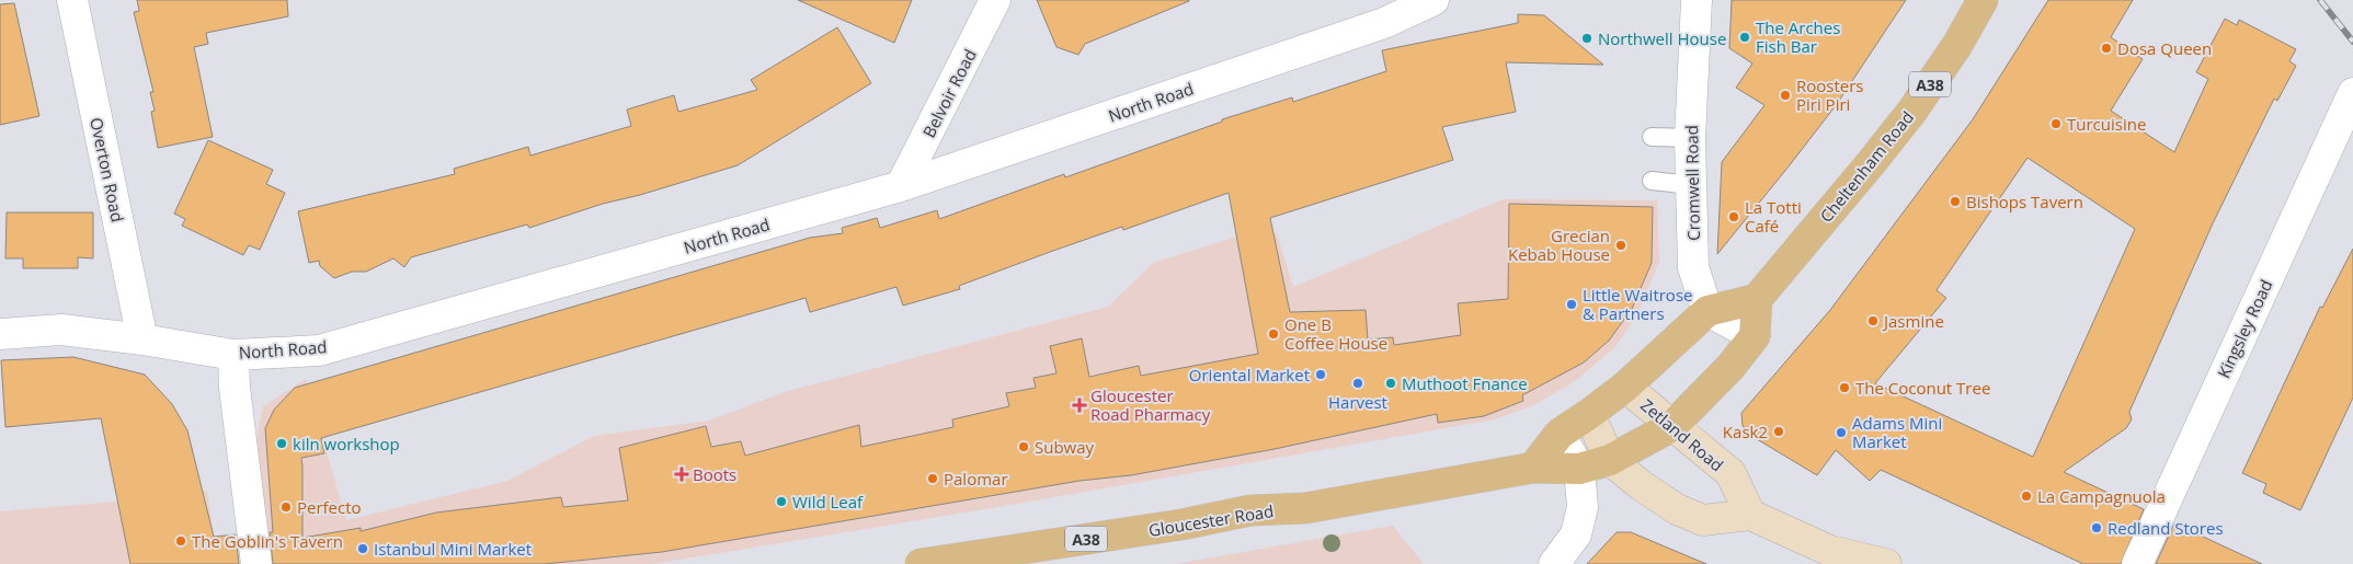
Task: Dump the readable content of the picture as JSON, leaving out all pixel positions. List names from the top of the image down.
{
  "streets": {
    "main road": [
      "A38",
      "Cheltenham Road",
      "Zetland Road",
      "Gloucester Road"
    ],
    "street": [
      "Belvoir Road",
      "North Road",
      "Overton Road",
      "Cromwell Road",
      "Kingsley Road"
    ]
  },
  "crossings": [
    ["A38", "Zetland Road"],
    ["A38", "Gloucester Road"],
    ["Belvoir Road", "North Road"],
    ["North Road", "Overton Road"]
  ],
  "places": {
    "other": [
      "The Arches Fish Bar",
      "Northwell House",
      "Dosa Queen",
      "Roosters Piri Piri",
      "Turcuisine",
      "Bishops Tavern",
      "La Totti Café",
      "Grecian Kebab House",
      "Little Waitrose & Partners",
      "Jasmine",
      "One B Coffee House",
      "Oriental Market",
      "Harvest",
      "Muthoot Fnance",
      "The Coconut Tree",
      "Kask2",
      "Adams Mini Market",
      "kiln workshop",
      "Subway",
      "Palomar",
      "La Campagnuola",
      "Wild Leaf",
      "Perfecto",
      "Redland Stores",
      "The Goblin's Tavern",
      "Istanbul Mini Market"
    ],
    "health": ["Gloucester Road Pharmacy", "Boots"]
  }
}
